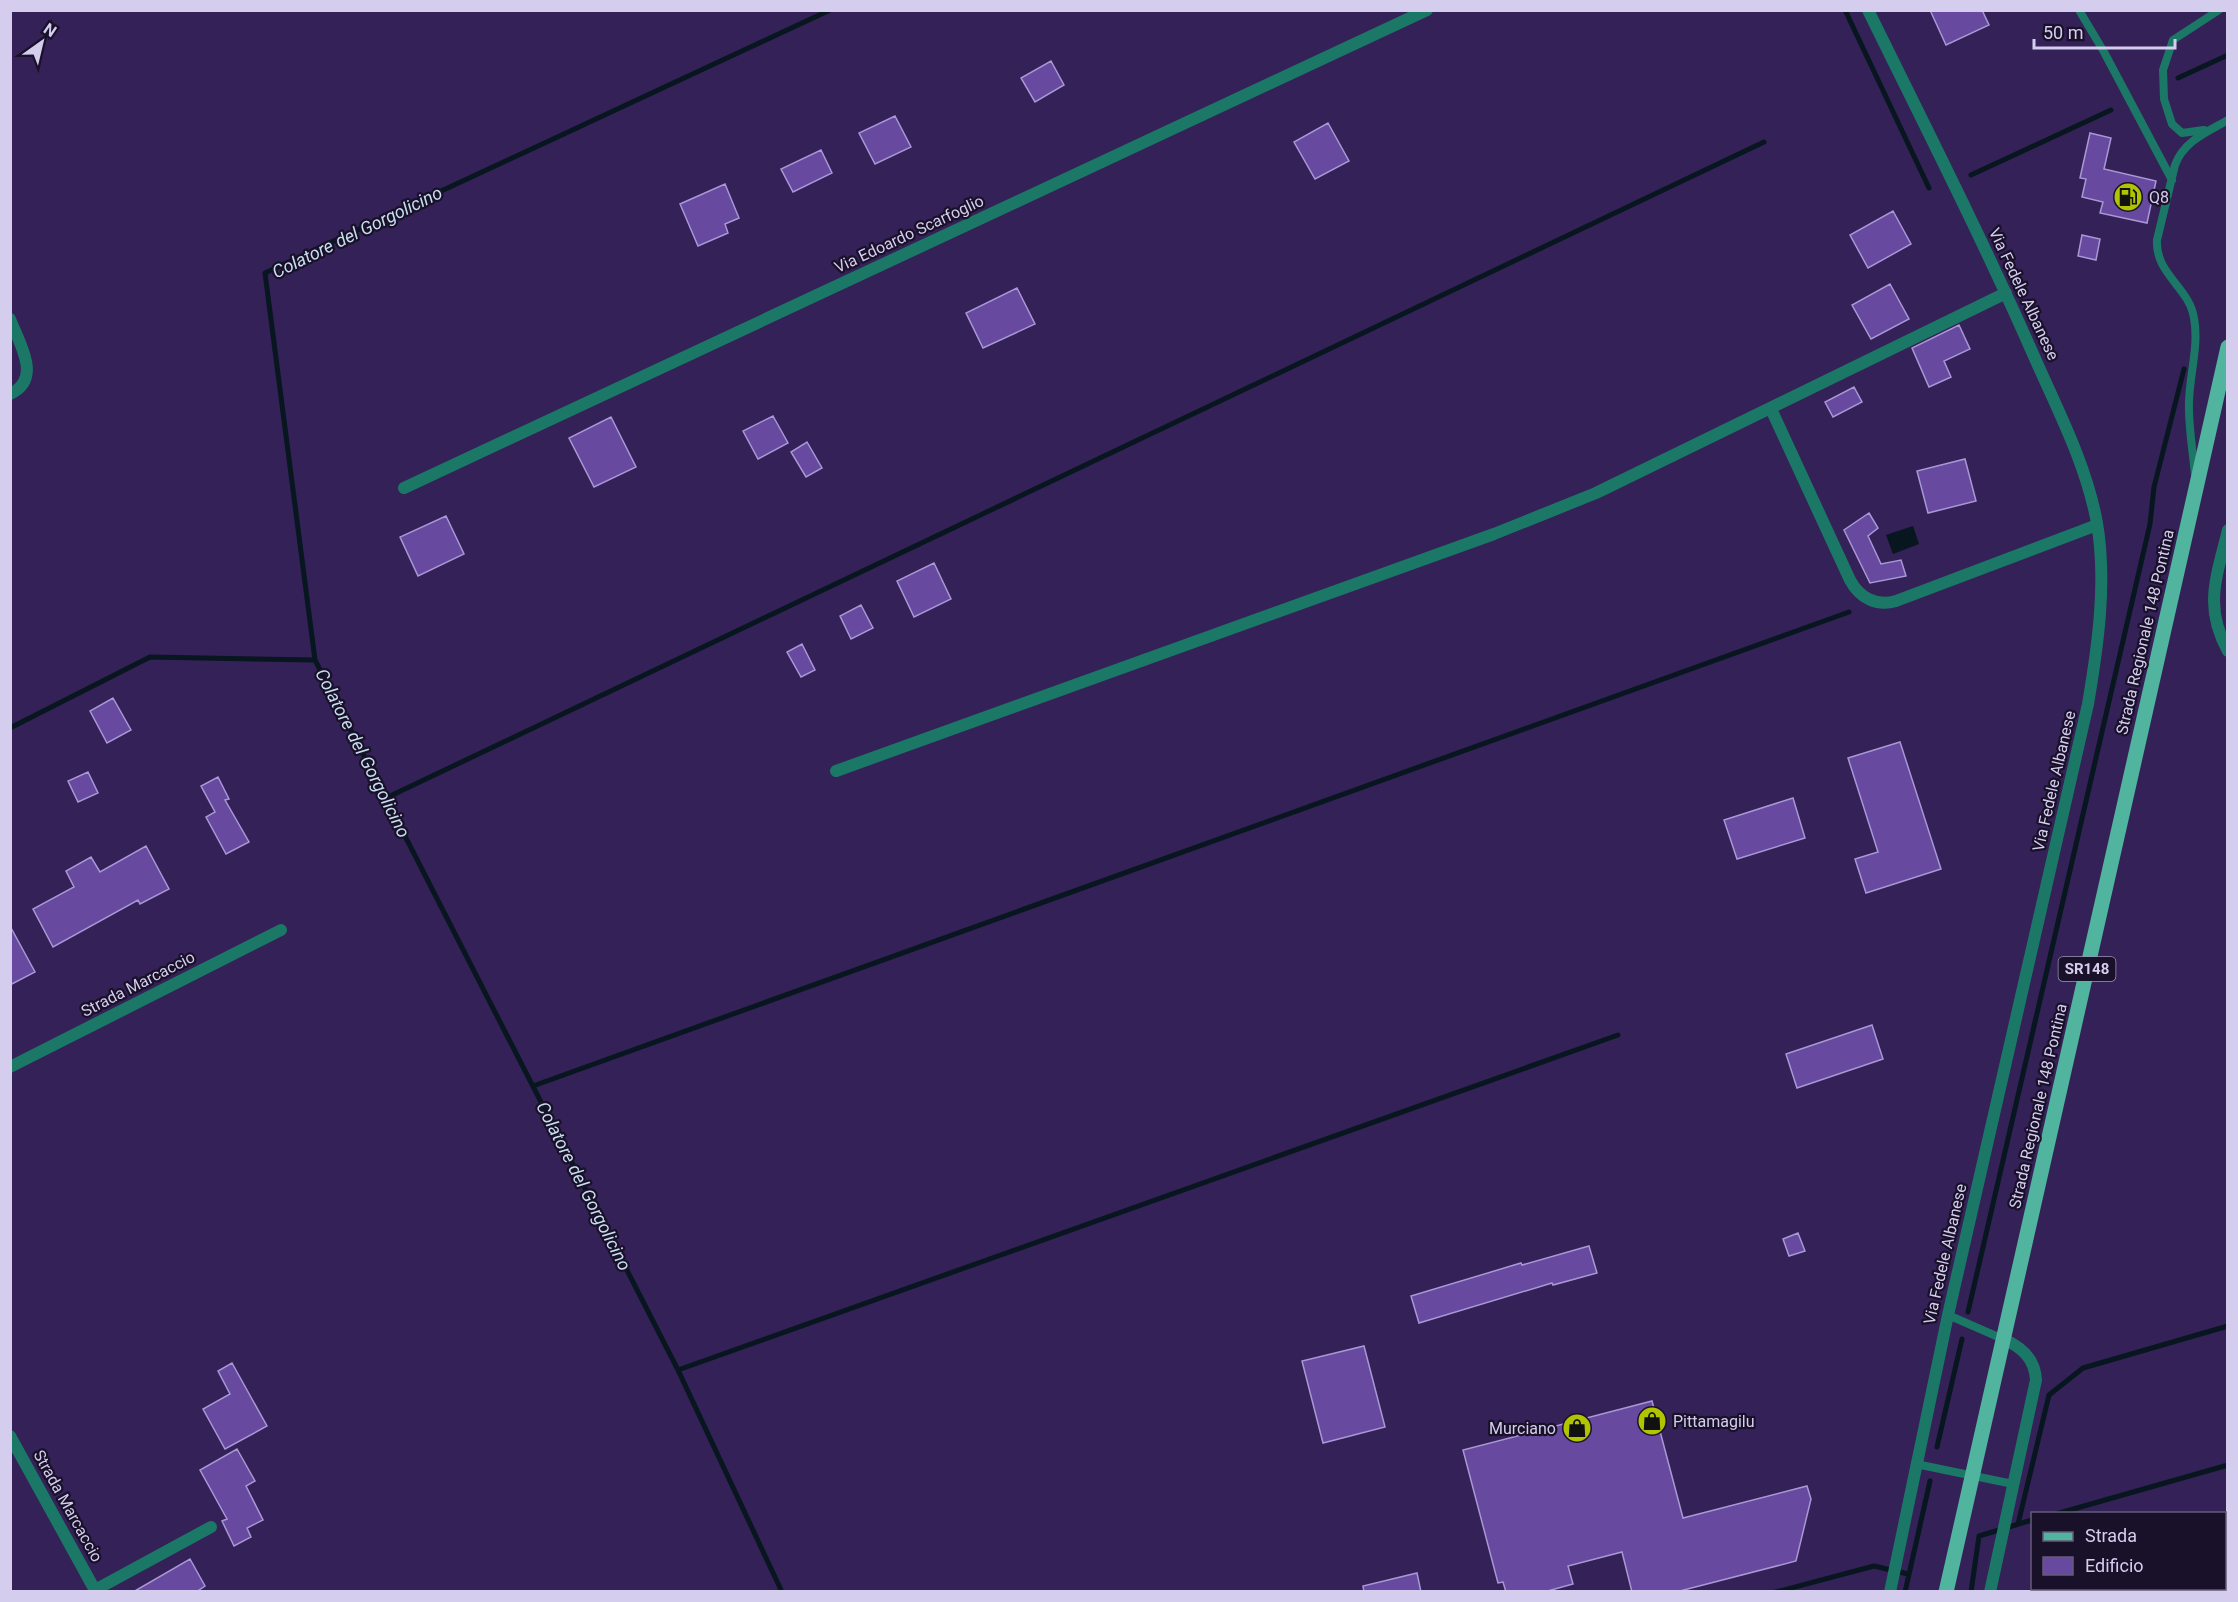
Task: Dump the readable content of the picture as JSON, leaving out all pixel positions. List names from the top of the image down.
{
  "streets": {
    "main road": ["Strada Regionale 148 Pontina", "SR148"],
    "street": ["Via Edoardo Scarfoglio", "Via Fedele Albanese", "Strada Marcaccio"]
  },
  "water": ["Colatore del Gorgolicino"],
  "places": {
    "fuel station": ["Q8"],
    "shop": ["Pittamagilu", "Murciano"]
  },
  "legend": ["Strada", "Edificio"],
  "scale_bar": "50 m",
  "north": "top right"
}
